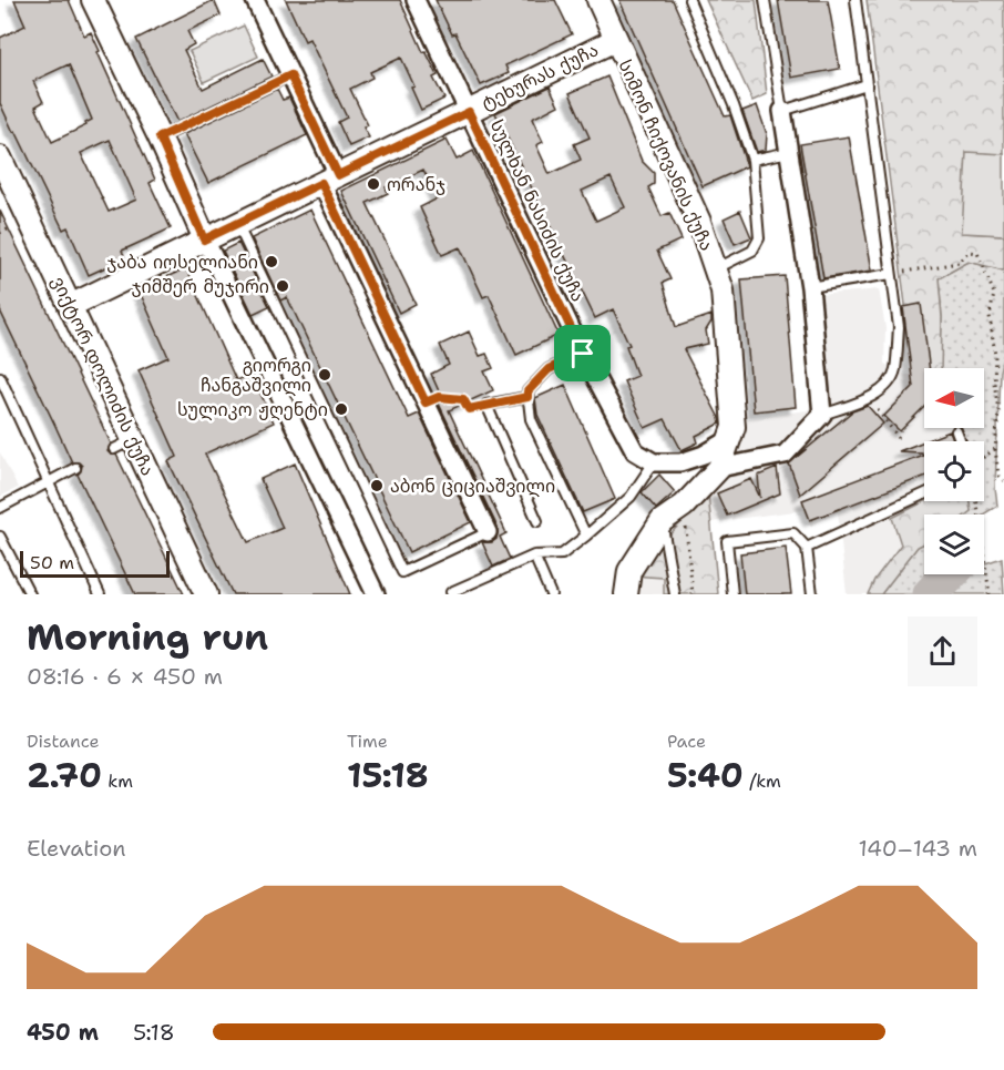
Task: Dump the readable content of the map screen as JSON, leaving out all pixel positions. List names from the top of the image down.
{
  "streets": {
    "street": [
      "ტეხურას ქუჩა",
      "სიმონ ჩიქოვანის ქუჩა",
      "სულხან ნასიძის ქუჩა",
      "ვიქტორ დოლიძის ქუჩა"
    ]
  },
  "crossings": [
    ["ტეხურას ქუჩა", "სიმონ ჩიქოვანის ქუჩა"],
    ["ტეხურას ქუჩა", "სულხან ნასიძის ქუჩა"],
    ["ტეხურას ქუჩა", "ვიქტორ დოლიძის ქუჩა"]
  ],
  "places": [
    "ორანჯ",
    "ჯაბა იოსელიანი",
    "ჯიმშერ მუჯირი",
    "გიორგი ჩანგაშვილი",
    "სულიკო ჟღენტი",
    "აბონ ციციაშვილი"
  ],
  "scale_bar": "50 m",
  "north": "left",
  "page": {
    "scale": "50 m",
    "heading": ["Morning run", "08:16 · 6 × 450 m"],
    "stats": [
      ["Distance", "2.70 km"],
      ["Time", "15:18"],
      ["Pace", "5:40 /km"]
    ],
    "chart": ["Elevation", "140–143 m"],
    "list": [
      {
        "name": "450 m",
        "note": "5:18"
      }
    ]
  }
}
